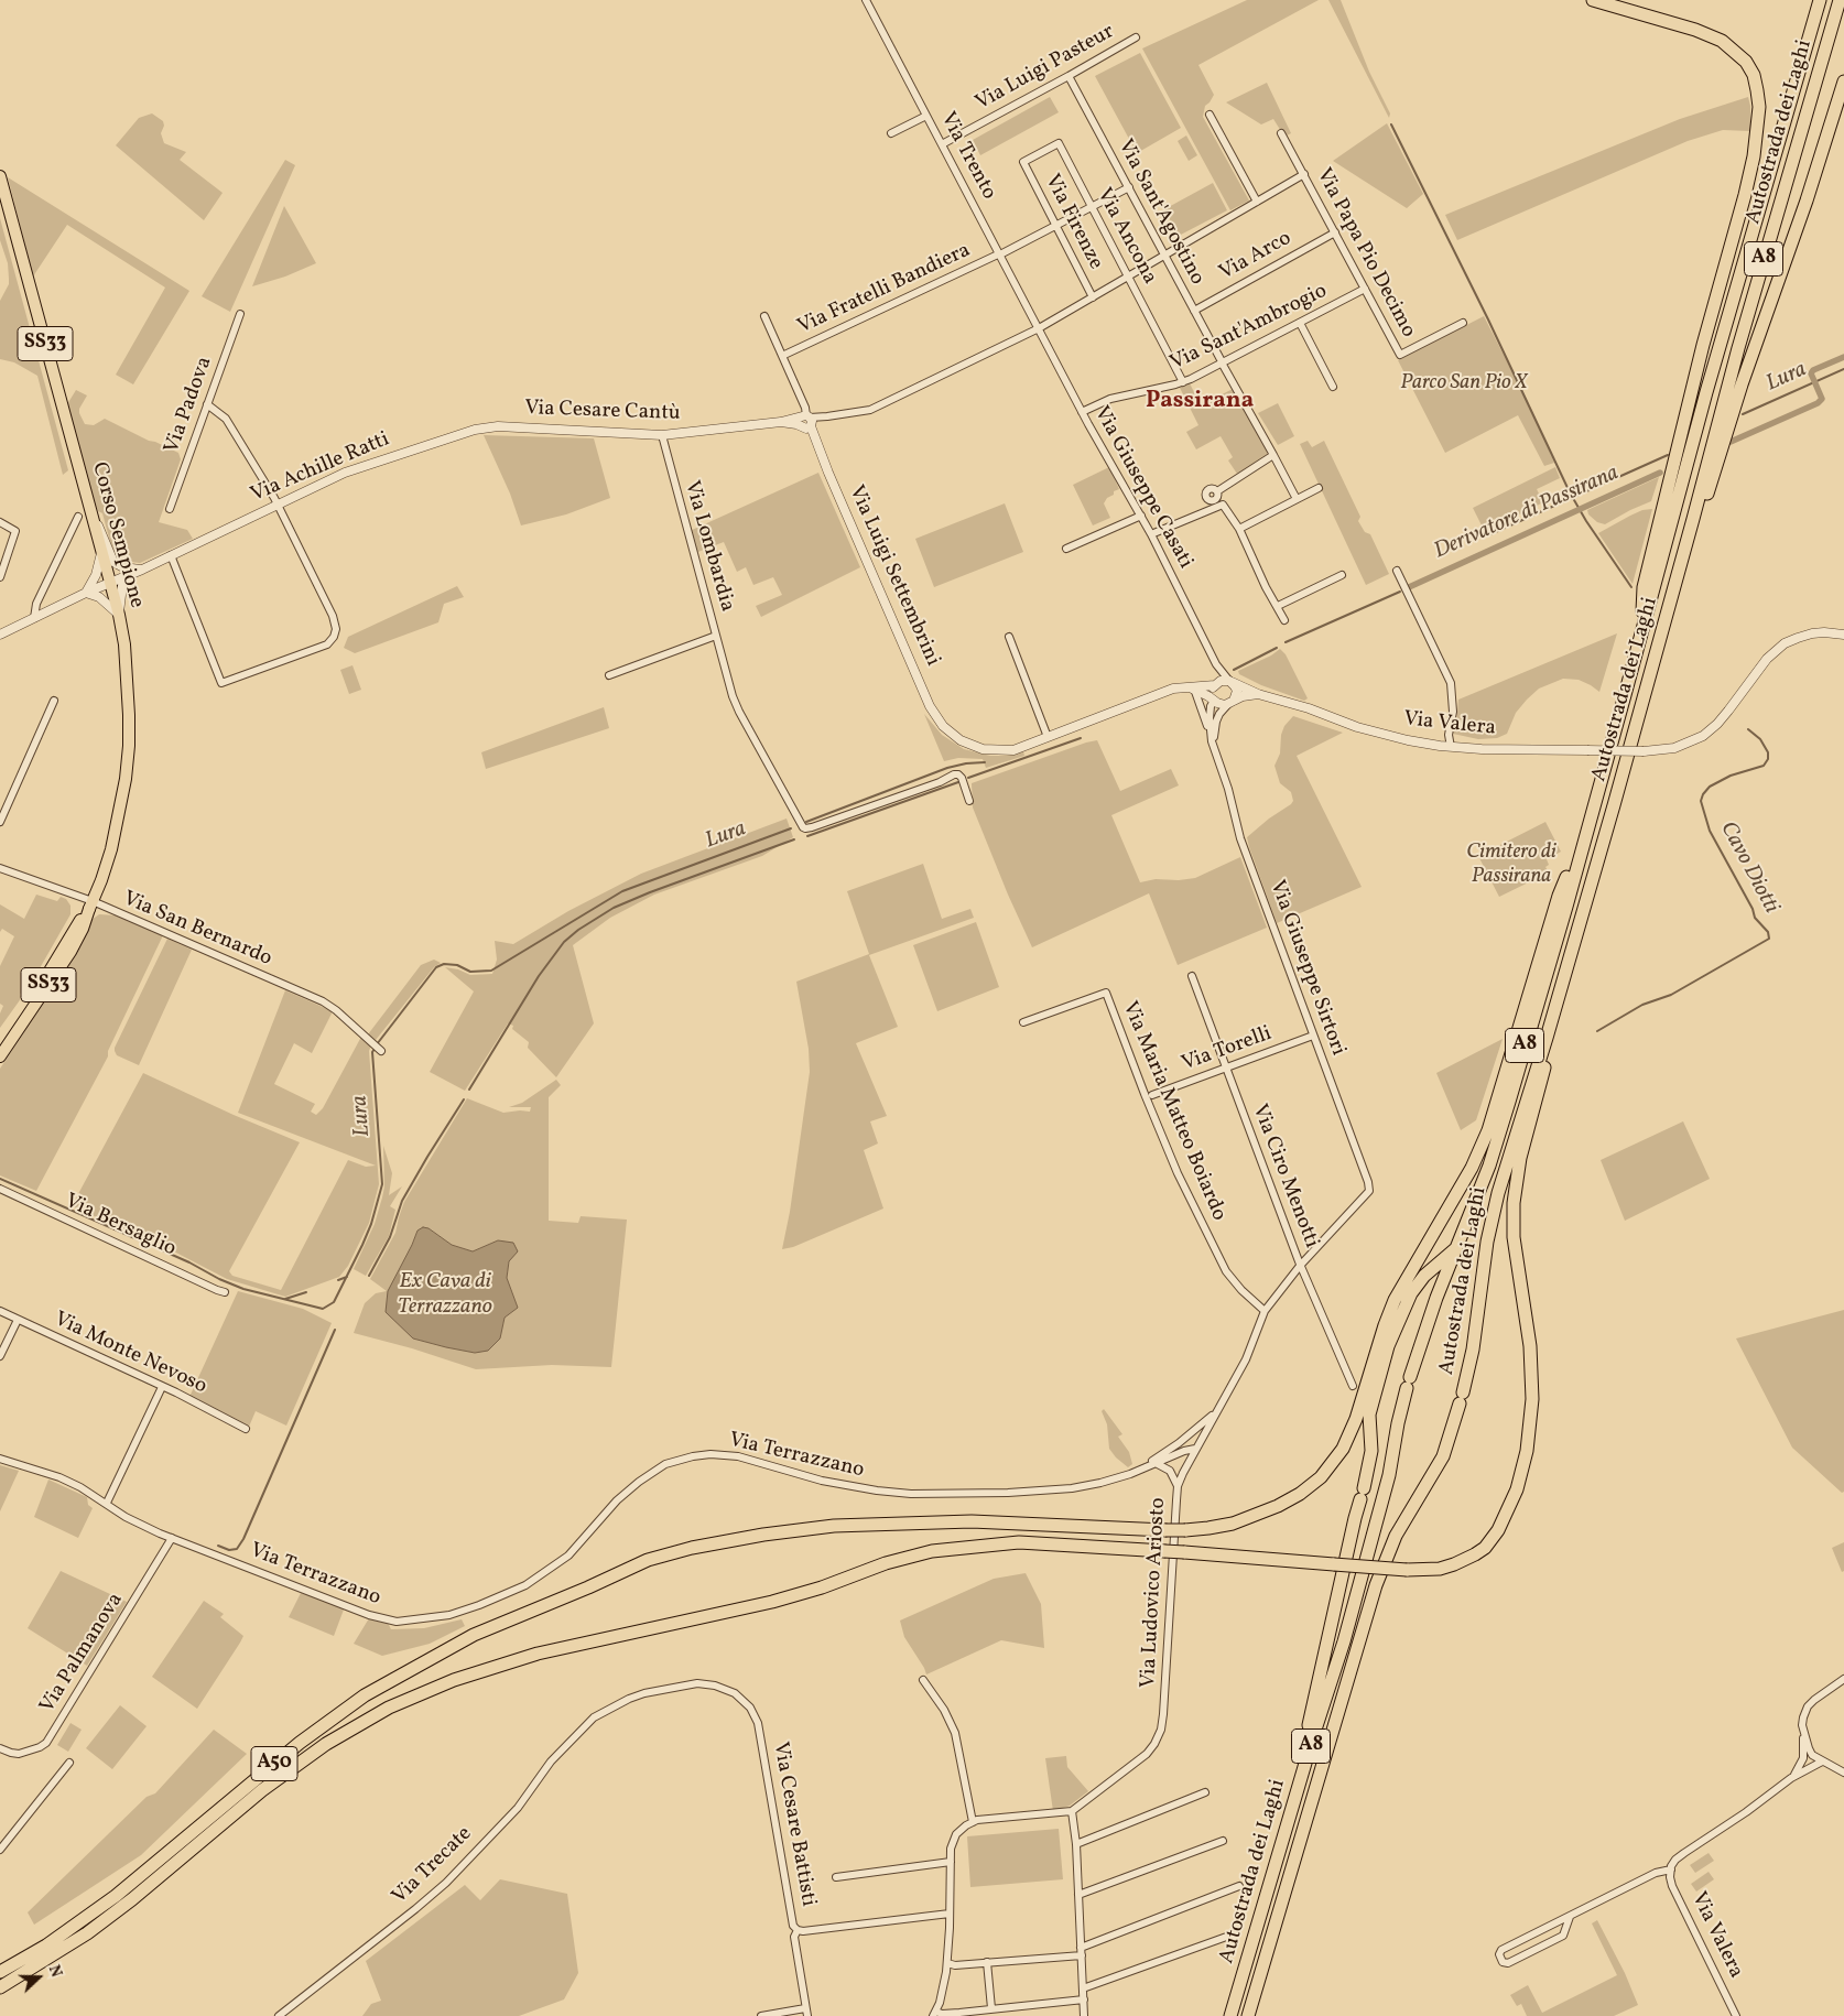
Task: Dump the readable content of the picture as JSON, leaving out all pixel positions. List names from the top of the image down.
{
  "streets": {
    "highway": ["Autostrada dei Laghi", "A8", "A50"],
    "main road": ["SS33", "Corso Sempione"],
    "street": [
      "Via Luigi Pasteur",
      "Via Trento",
      "Via Sant'Agostino",
      "Via Firenze",
      "Via Ancona",
      "Via Papa Pio Decimo",
      "Via Arco",
      "Via Fratelli Bandiera",
      "Via Sant'Ambrogio",
      "Via Padova",
      "Via Cesare Cantù",
      "Via Achille Ratti",
      "Via Giuseppe Casati",
      "Via Lombardia",
      "Via Luigi Settembrini",
      "Via Valera",
      "Via San Bernardo",
      "Via Giuseppe Sirtori",
      "Via Torelli",
      "Via Maria Matteo Boiardo",
      "Via Ciro Menotti",
      "Via Bersaglio",
      "Via Monte Nevoso",
      "Via Terrazzano",
      "Via Ludovico Ariosto",
      "Via Palmanova",
      "Via Cesare Battisti",
      "Via Trecate"
    ]
  },
  "crossings": [
    ["Via Luigi Pasteur", "Via Trento"],
    ["Via Luigi Pasteur", "Via Sant'Agostino"],
    ["Autostrada dei Laghi", "A8"],
    ["Autostrada dei Laghi", "A50"],
    ["Via Trento", "Via Fratelli Bandiera"],
    ["Via Trento", "Via Cesare Cantù"],
    ["Via Trento", "Via Giuseppe Casati"],
    ["Via Sant'Agostino", "Via Arco"],
    ["Via Sant'Agostino", "Via Fratelli Bandiera"],
    ["Via Sant'Agostino", "Via Sant'Ambrogio"],
    ["Via Sant'Agostino", "Via Cesare Cantù"],
    ["Via Firenze", "Via Ancona"],
    ["Via Firenze", "Via Fratelli Bandiera"],
    ["Via Firenze", "Via Cesare Cantù"],
    ["Via Ancona", "Via Fratelli Bandiera"],
    ["Via Ancona", "Via Sant'Ambrogio"],
    ["Via Ancona", "Via Cesare Cantù"],
    ["Via Papa Pio Decimo", "Via Arco"],
    ["Via Papa Pio Decimo", "Via Sant'Ambrogio"],
    ["Via Papa Pio Decimo", "Via Cesare Cantù"],
    ["Via Sant'Ambrogio", "Via Giuseppe Casati"],
    ["Via Cesare Cantù", "Via Achille Ratti"],
    ["Via Cesare Cantù", "Via Giuseppe Casati"],
    ["Via Cesare Cantù", "Via Lombardia"],
    ["Via Cesare Cantù", "Via Luigi Settembrini"],
    ["Via Achille Ratti", "Corso Sempione"],
    ["Via Giuseppe Casati", "Via Luigi Settembrini"],
    ["Via Giuseppe Casati", "Via Valera"],
    ["Via Giuseppe Casati", "Via Giuseppe Sirtori"],
    ["Corso Sempione", "Via San Bernardo"],
    ["Via Luigi Settembrini", "Via Valera"],
    ["Via Luigi Settembrini", "Via Giuseppe Sirtori"],
    ["Via Valera", "Via Giuseppe Sirtori"],
    ["Via Giuseppe Sirtori", "Via Torelli"],
    ["Via Giuseppe Sirtori", "Via Ludovico Ariosto"],
    ["Via Torelli", "Via Ciro Menotti"],
    ["Via Maria Matteo Boiardo", "Via Ludovico Ariosto"],
    ["Via Ciro Menotti", "Via Ludovico Ariosto"],
    ["Via Terrazzano", "Via Ludovico Ariosto"],
    ["Via Terrazzano", "Via Palmanova"],
    ["Via Cesare Battisti", "Via Trecate"]
  ],
  "districts": ["Passirana"],
  "water": [
    "Lura",
    "Derivatore di Passirana",
    "Cavo Diotti",
    "Ex Cava di Terrazzano"
  ],
  "parks": ["Parco San Pio X", "Cimitero di Passirana"],
  "north": "right"
}
